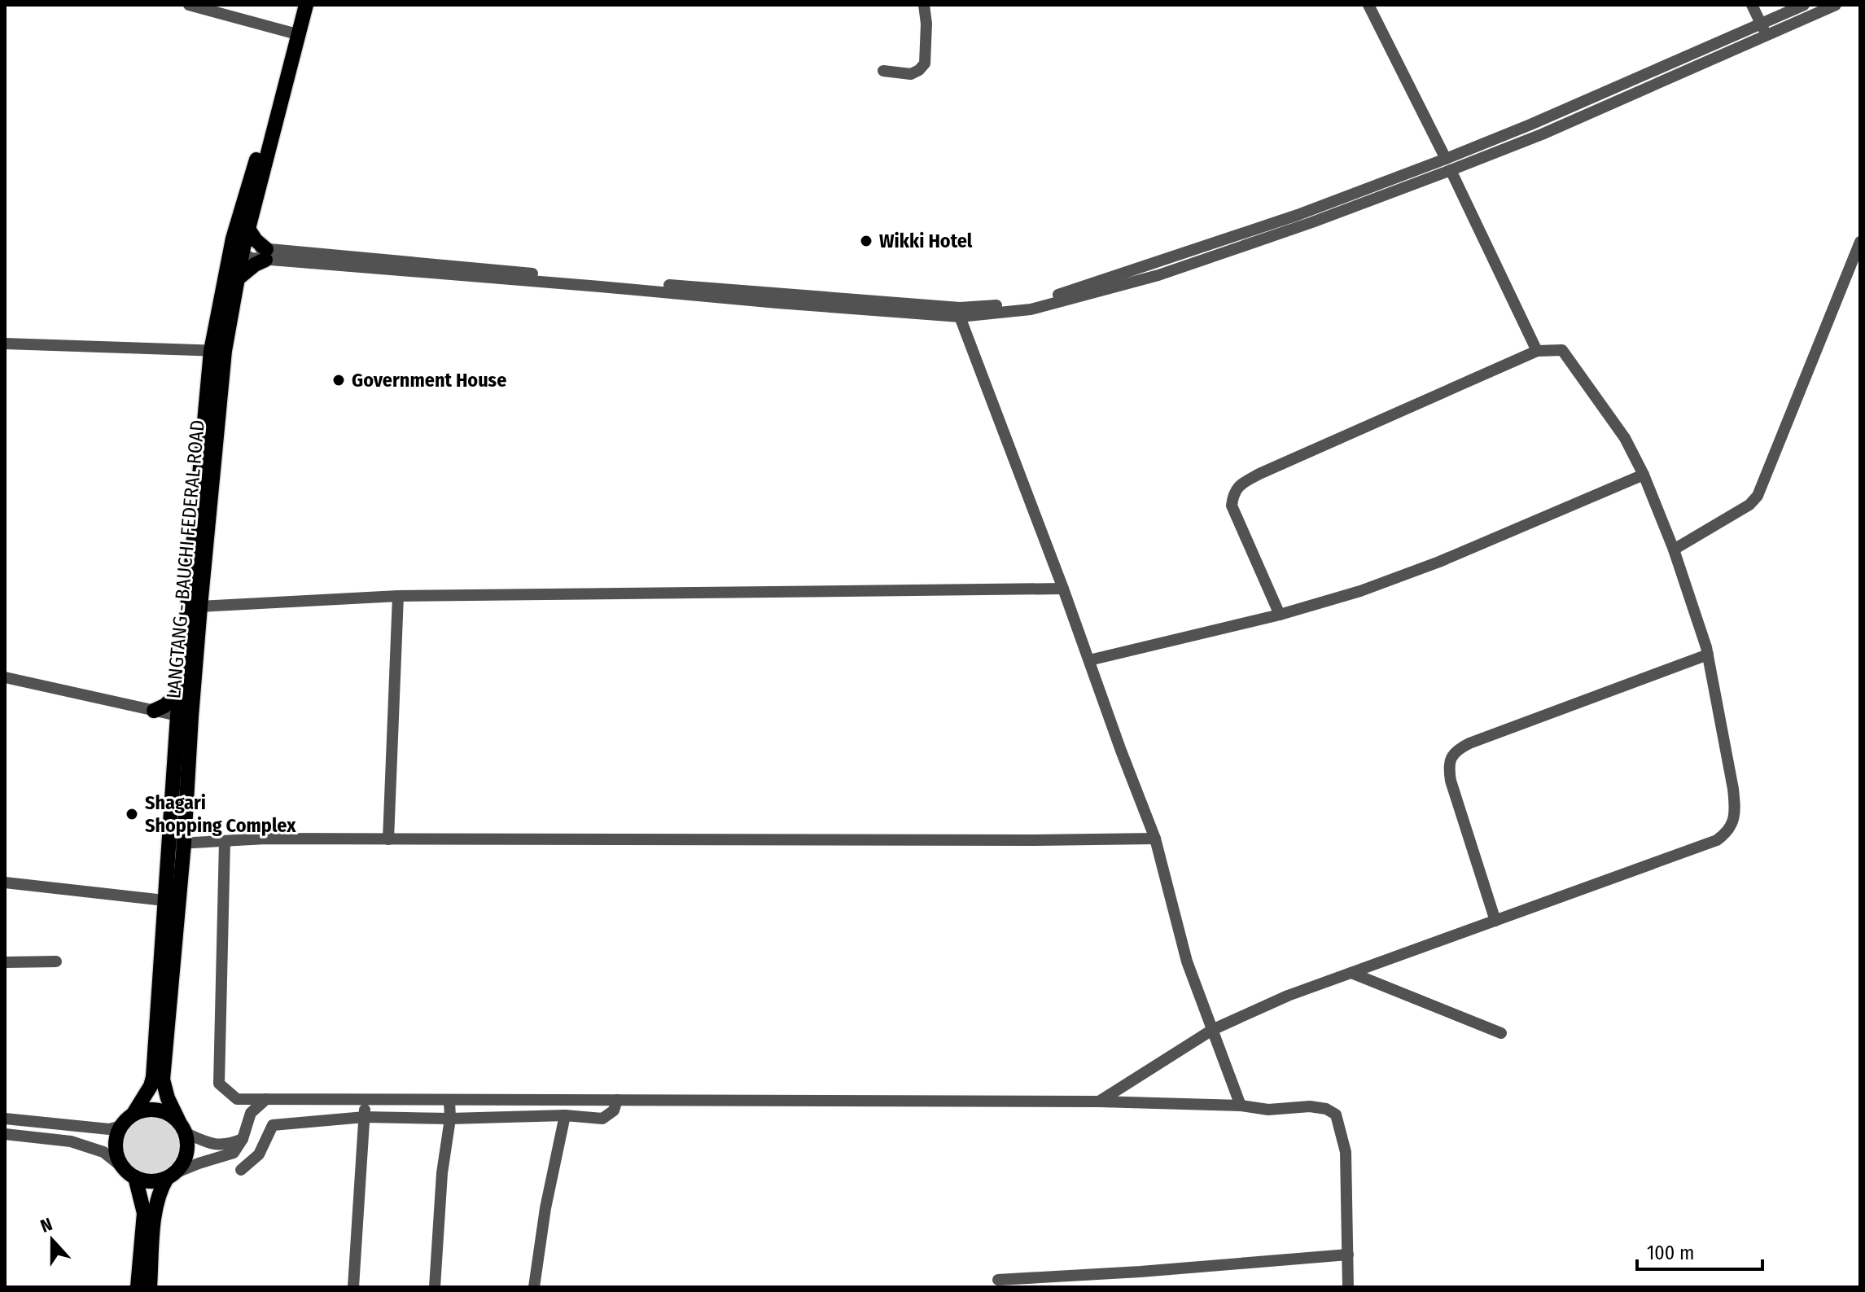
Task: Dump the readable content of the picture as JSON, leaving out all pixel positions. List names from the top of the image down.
{
  "streets": {
    "main road": ["LANGTANG - BAUCHI FEDERAL ROAD"]
  },
  "places": ["Wikki Hotel", "Government House", "Shagari Shopping Complex"],
  "scale_bar": "100 m",
  "north": "top"
}
